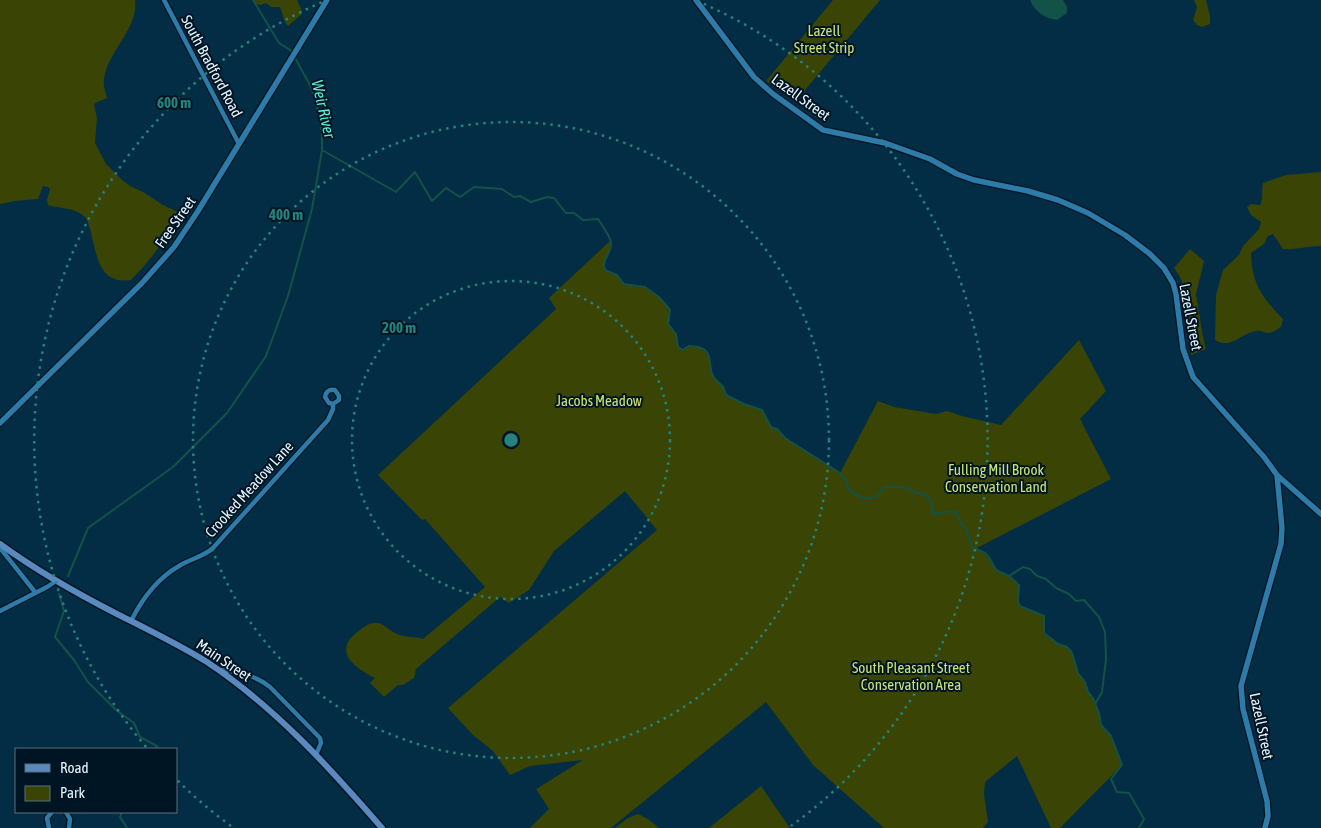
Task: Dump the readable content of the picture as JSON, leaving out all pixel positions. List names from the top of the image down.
{
  "streets": {
    "main road": ["Main Street"],
    "street": [
      "South Bradford Road",
      "Lazell Street",
      "Free Street",
      "Crooked Meadow Lane"
    ]
  },
  "crossings": [
    ["South Bradford Road", "Free Street"],
    ["Crooked Meadow Lane", "Main Street"]
  ],
  "water": ["Weir River"],
  "parks": [
    "Lazell Street Strip",
    "Jacobs Meadow",
    "Fulling Mill Brook Conservation Land",
    "South Pleasant Street Conservation Area"
  ],
  "legend": ["Road", "Park"],
  "rings": ["600 m", "400 m", "200 m"]
}
